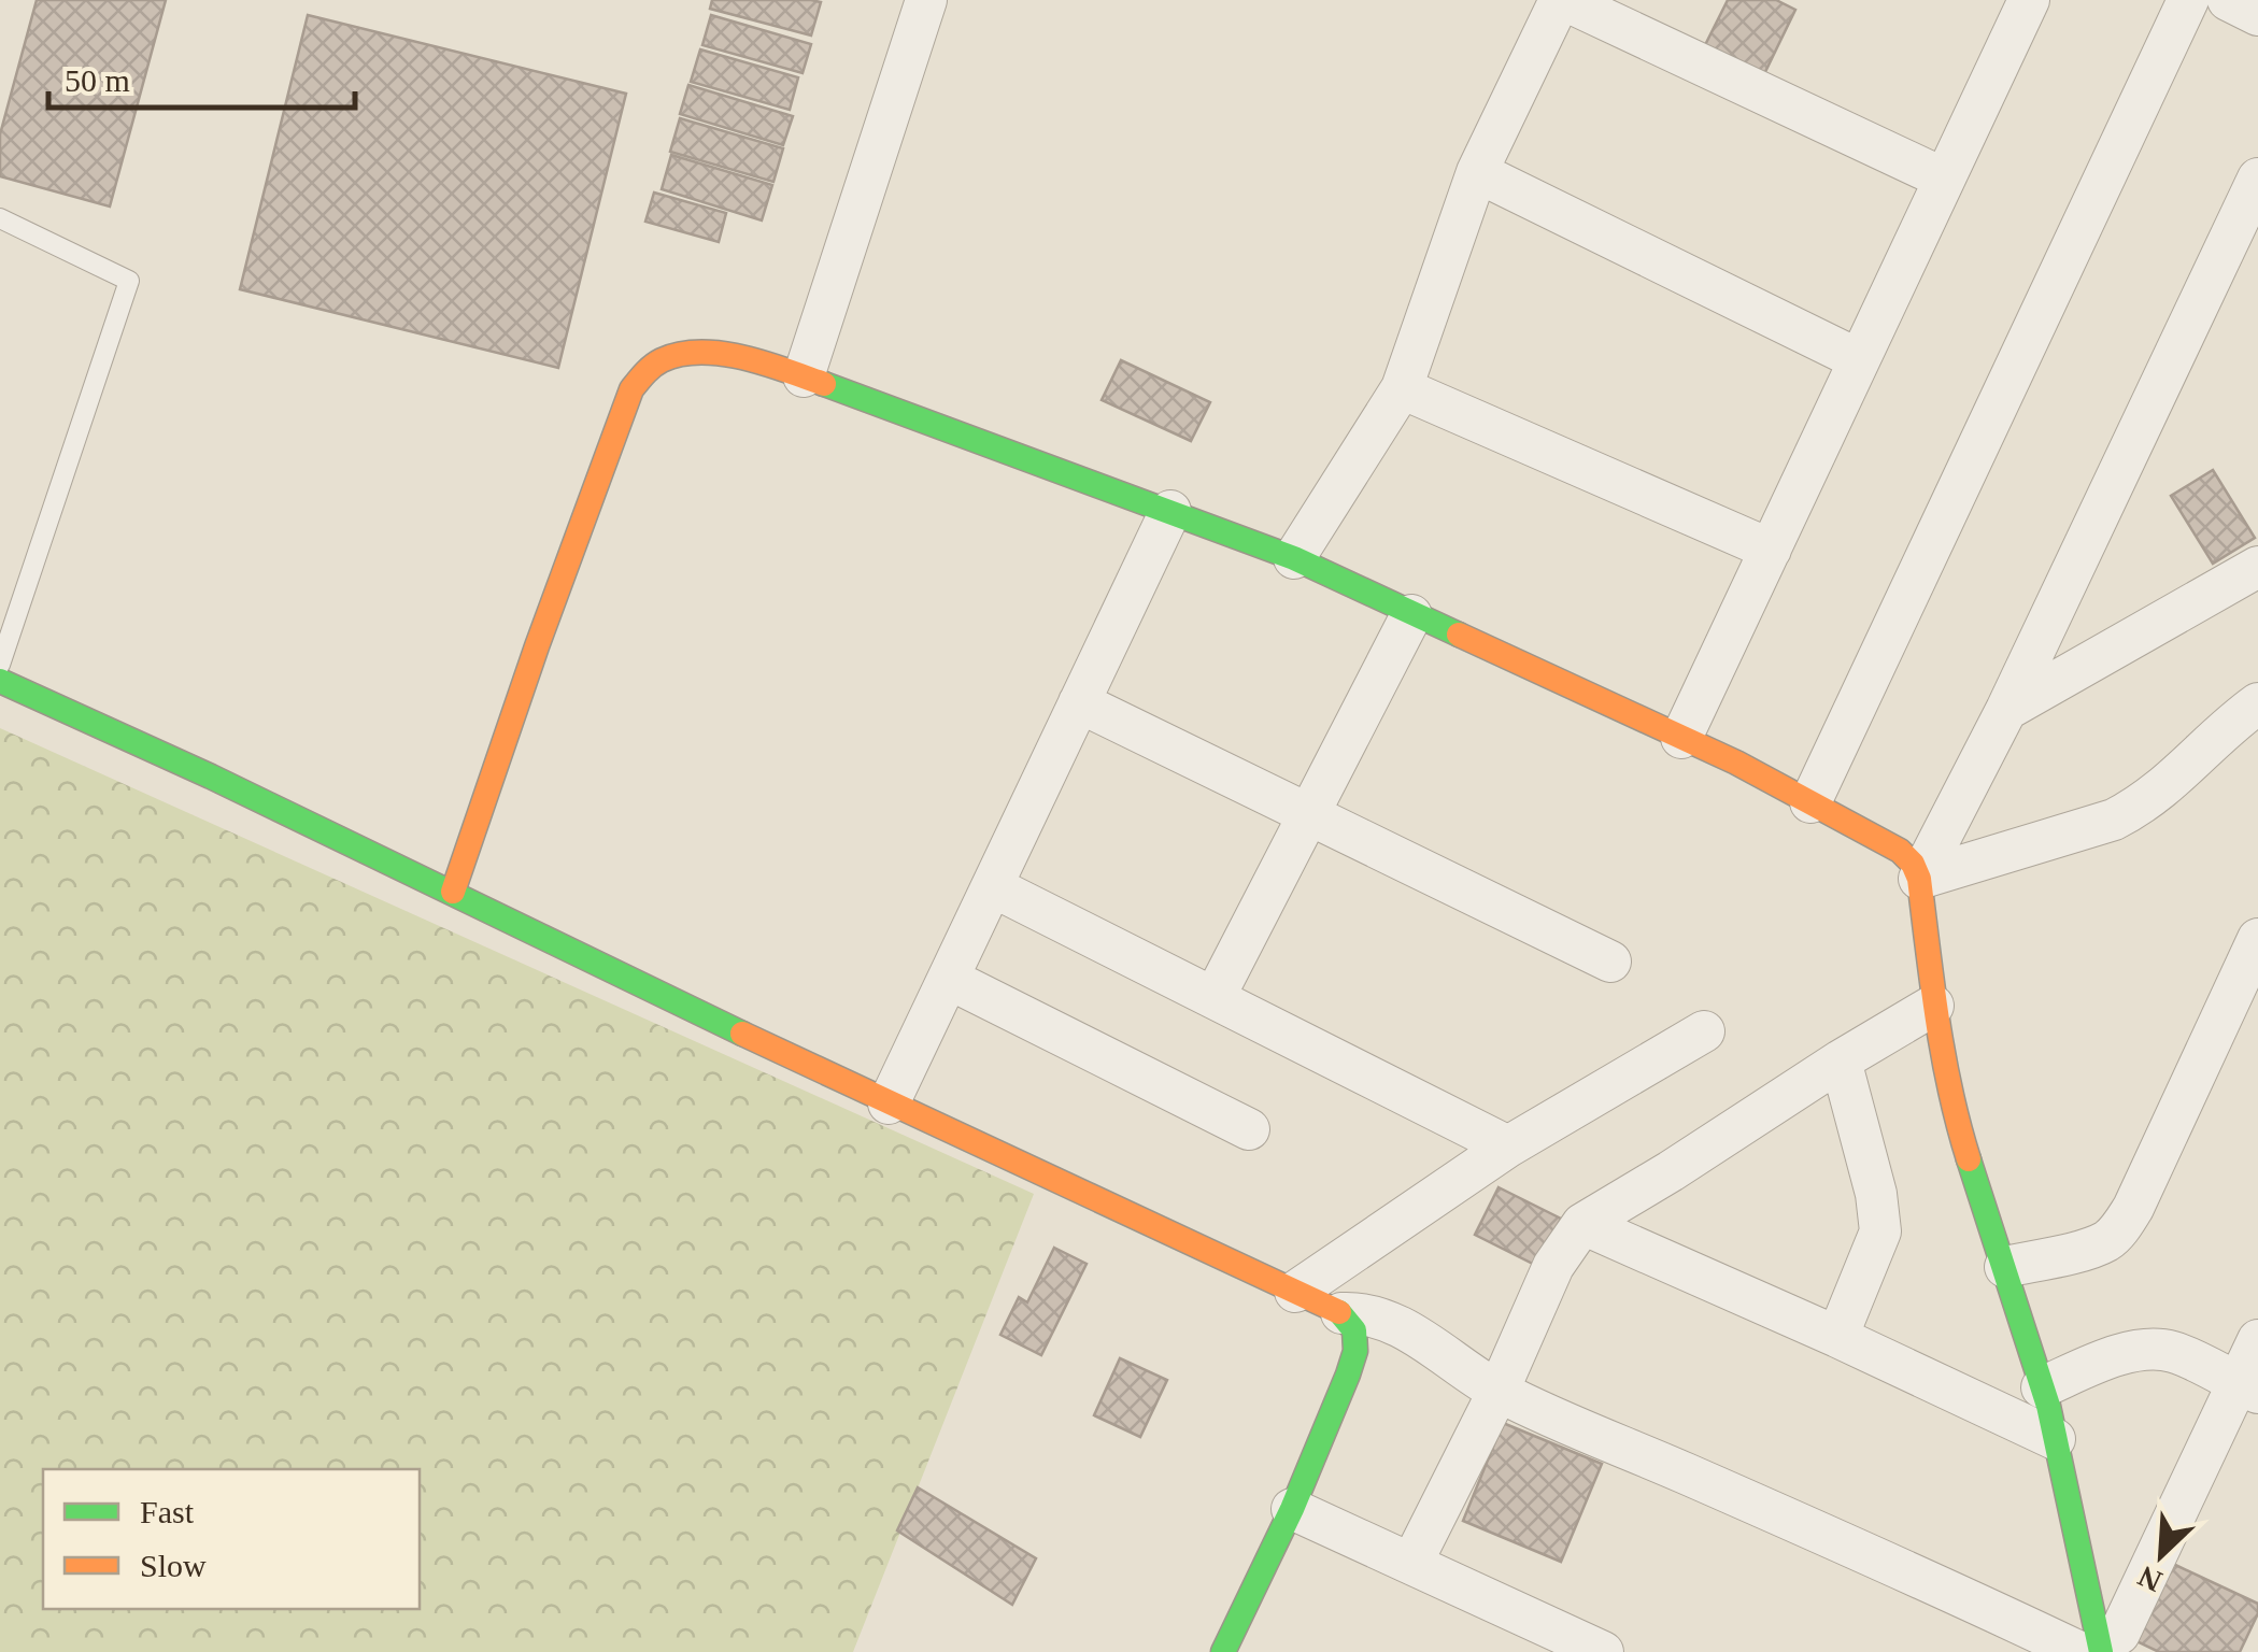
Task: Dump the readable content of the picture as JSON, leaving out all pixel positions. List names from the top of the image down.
{
  "legend": ["Fast", "Slow"],
  "scale_bar": "50 m",
  "north": "bottom left"
}
